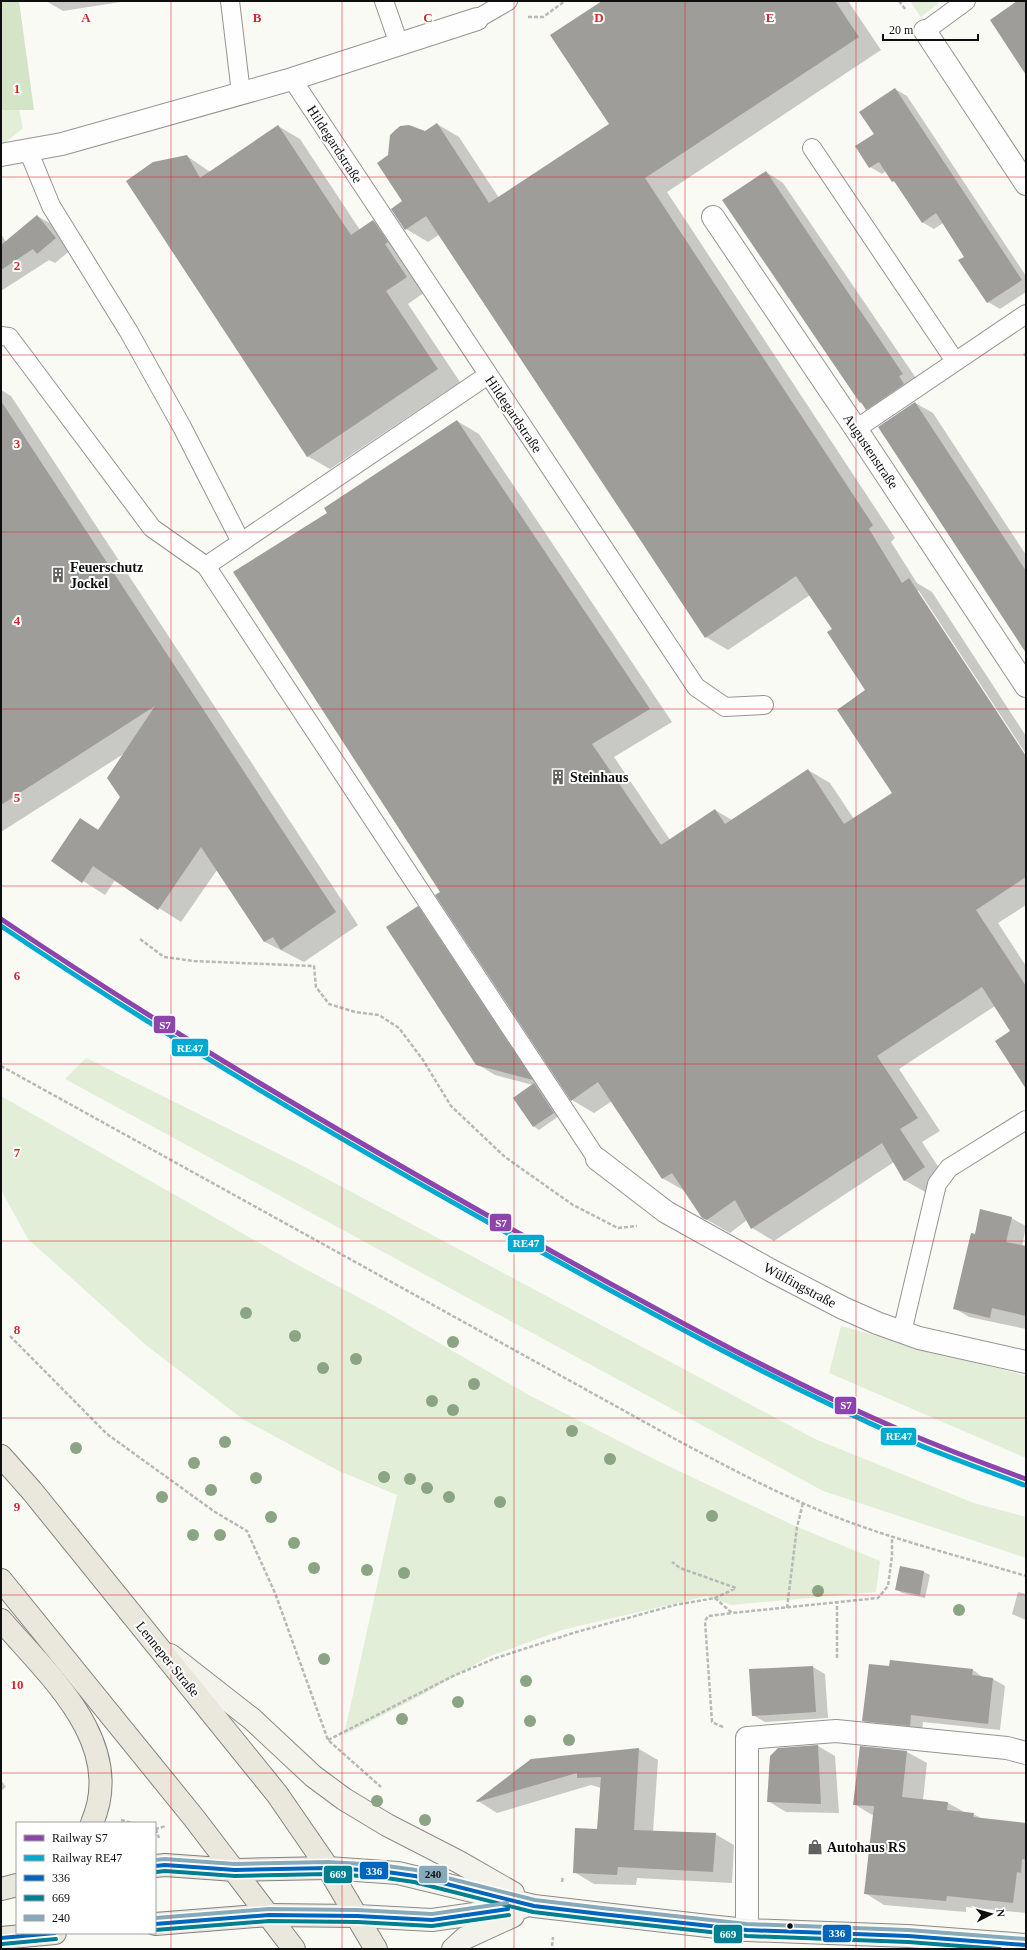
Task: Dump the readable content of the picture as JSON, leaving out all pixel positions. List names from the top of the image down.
{
  "streets": {
    "main road": ["Lenneper Straße"],
    "street": ["Augustenstraße", "Wülfingstraße"],
    "lane": ["Hildegardstraße"]
  },
  "places": {
    "building": ["Feuerschutz Jockel", "Steinhaus"],
    "shop": ["Autohaus RS"]
  },
  "lines": [
    "rail line S7",
    "rail line RE47",
    "transit line 240",
    "transit line 336",
    "transit line 669"
  ],
  "legend": [
    "Railway S7",
    "Railway RE47",
    "336",
    "669",
    "240"
  ],
  "scale_bar": "20 m",
  "north": "right",
  "grid": {
    "columns": [
      "A",
      "B",
      "C",
      "D",
      "E"
    ],
    "rows": [
      "1",
      "2",
      "3",
      "4",
      "5",
      "6",
      "7",
      "8",
      "9",
      "10"
    ]
  }
}
